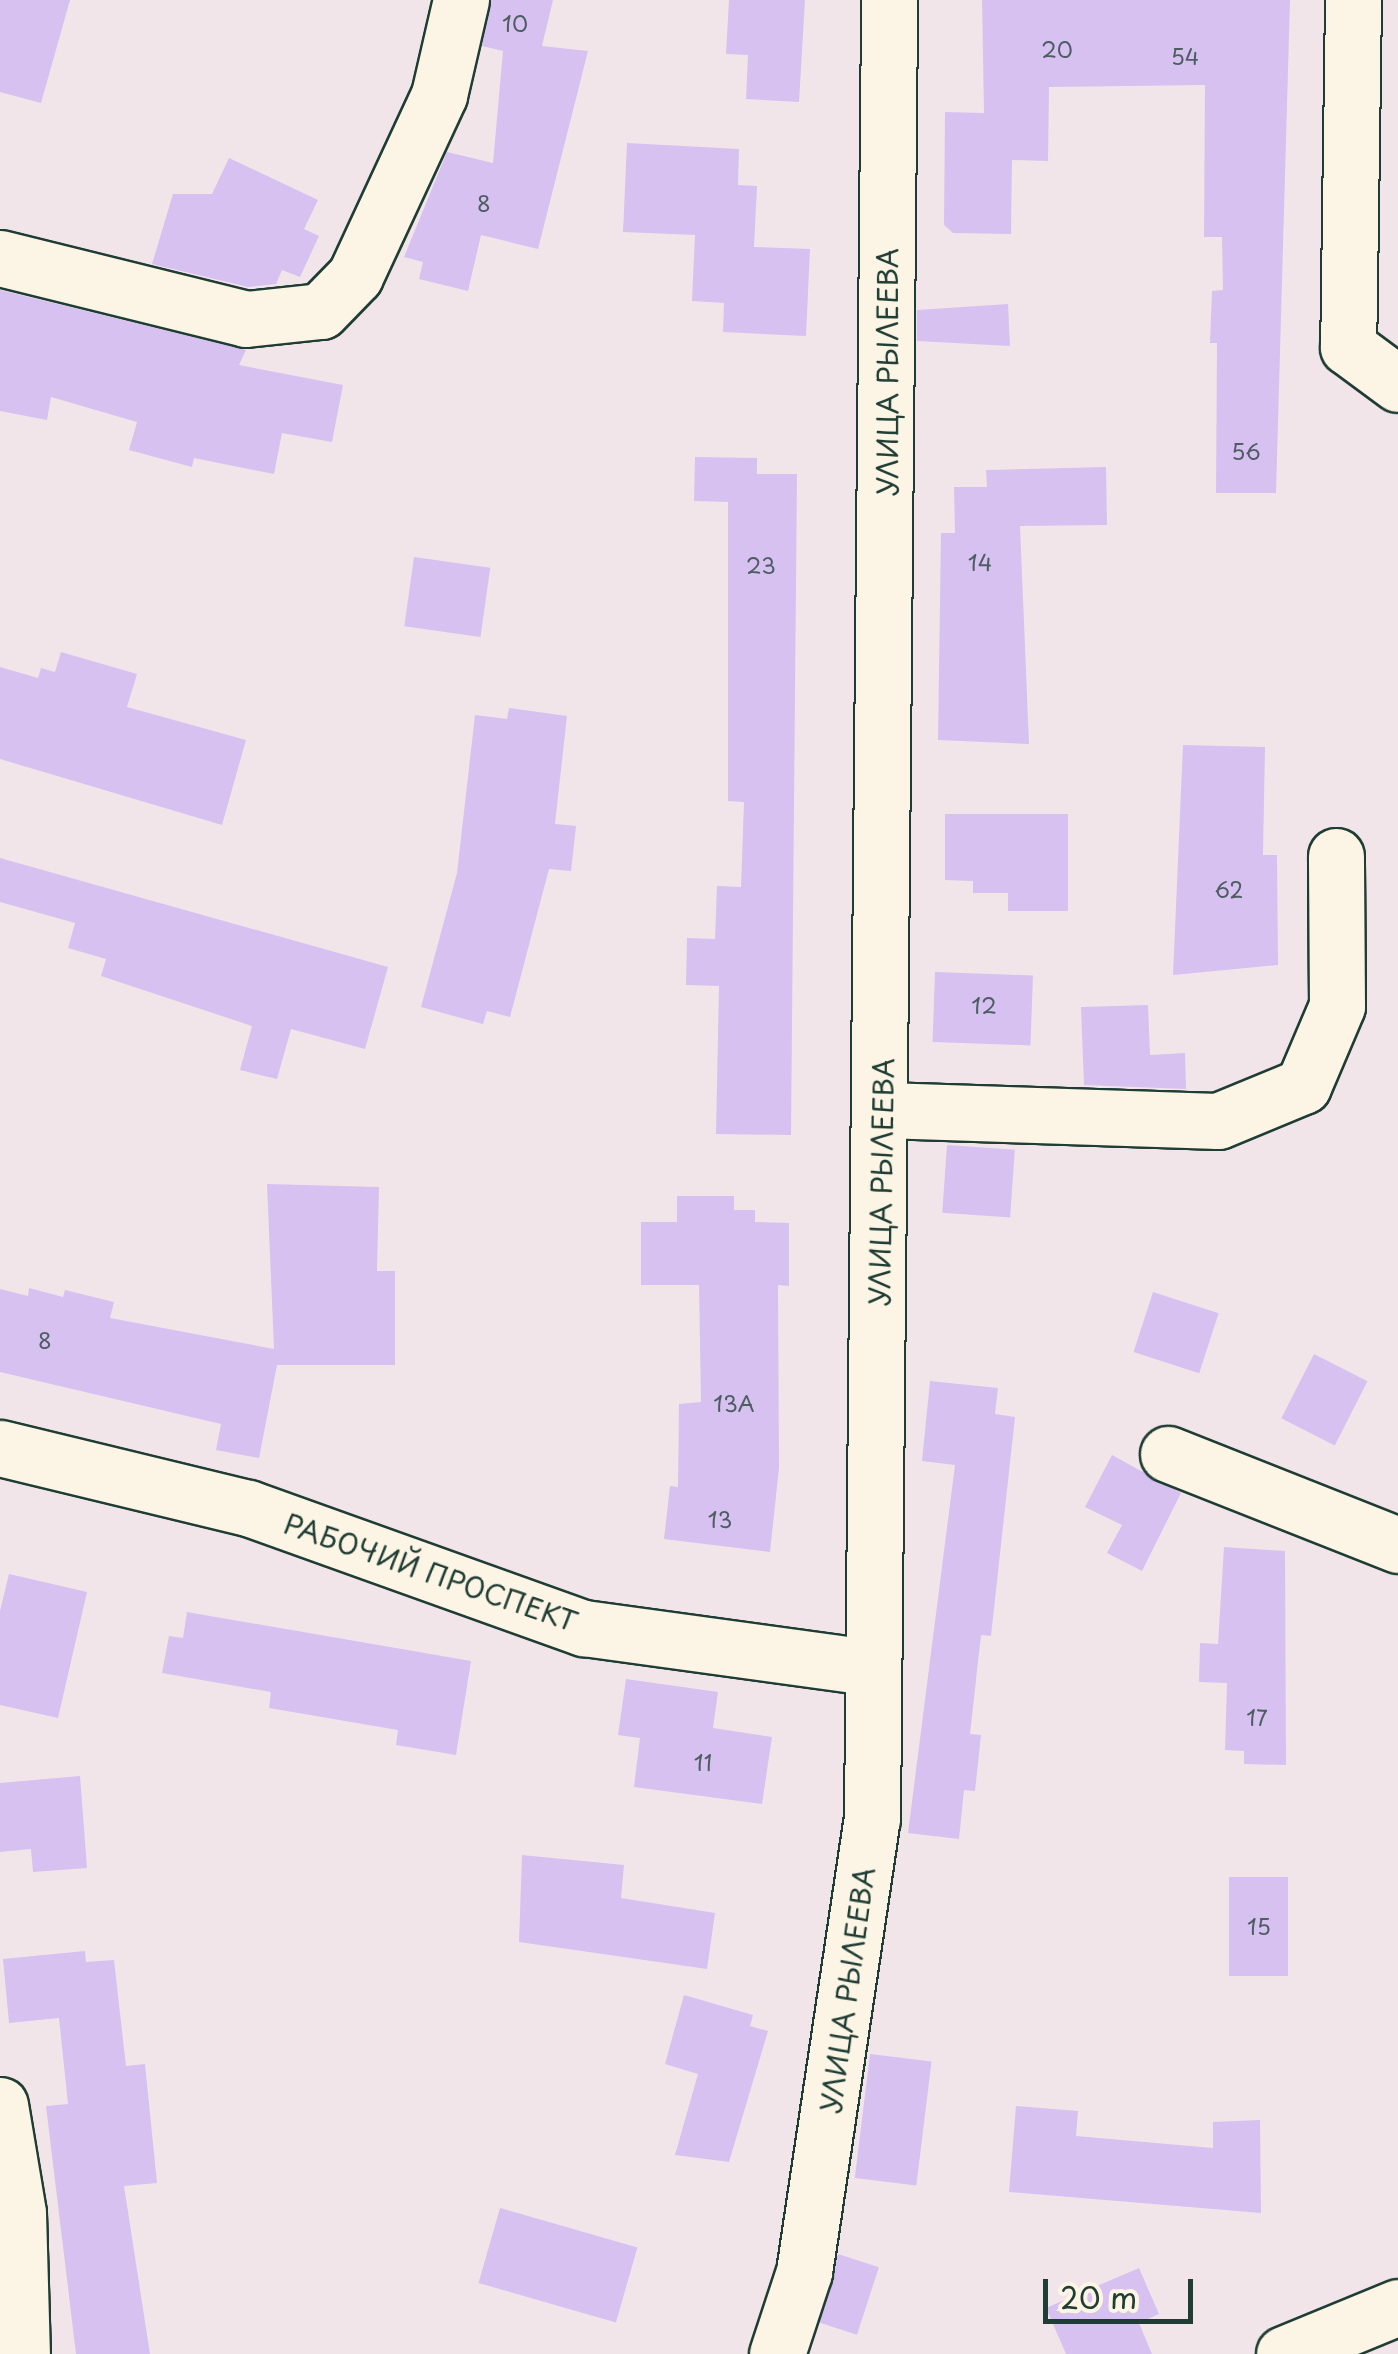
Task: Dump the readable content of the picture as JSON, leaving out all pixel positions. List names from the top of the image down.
{
  "streets": {
    "street": ["УЛИЦА РЫЛЕЕВА", "РАБОЧИЙ ПРОСПЕКТ"]
  },
  "crossings": [
    ["УЛИЦА РЫЛЕЕВА", "РАБОЧИЙ ПРОСПЕКТ"]
  ],
  "house_numbers": [
    "10",
    "20",
    "54",
    "8",
    "56",
    "14",
    "23",
    "62",
    "12",
    "8",
    "13А",
    "13",
    "17",
    "11",
    "15"
  ],
  "scale_bar": "20 m"
}
